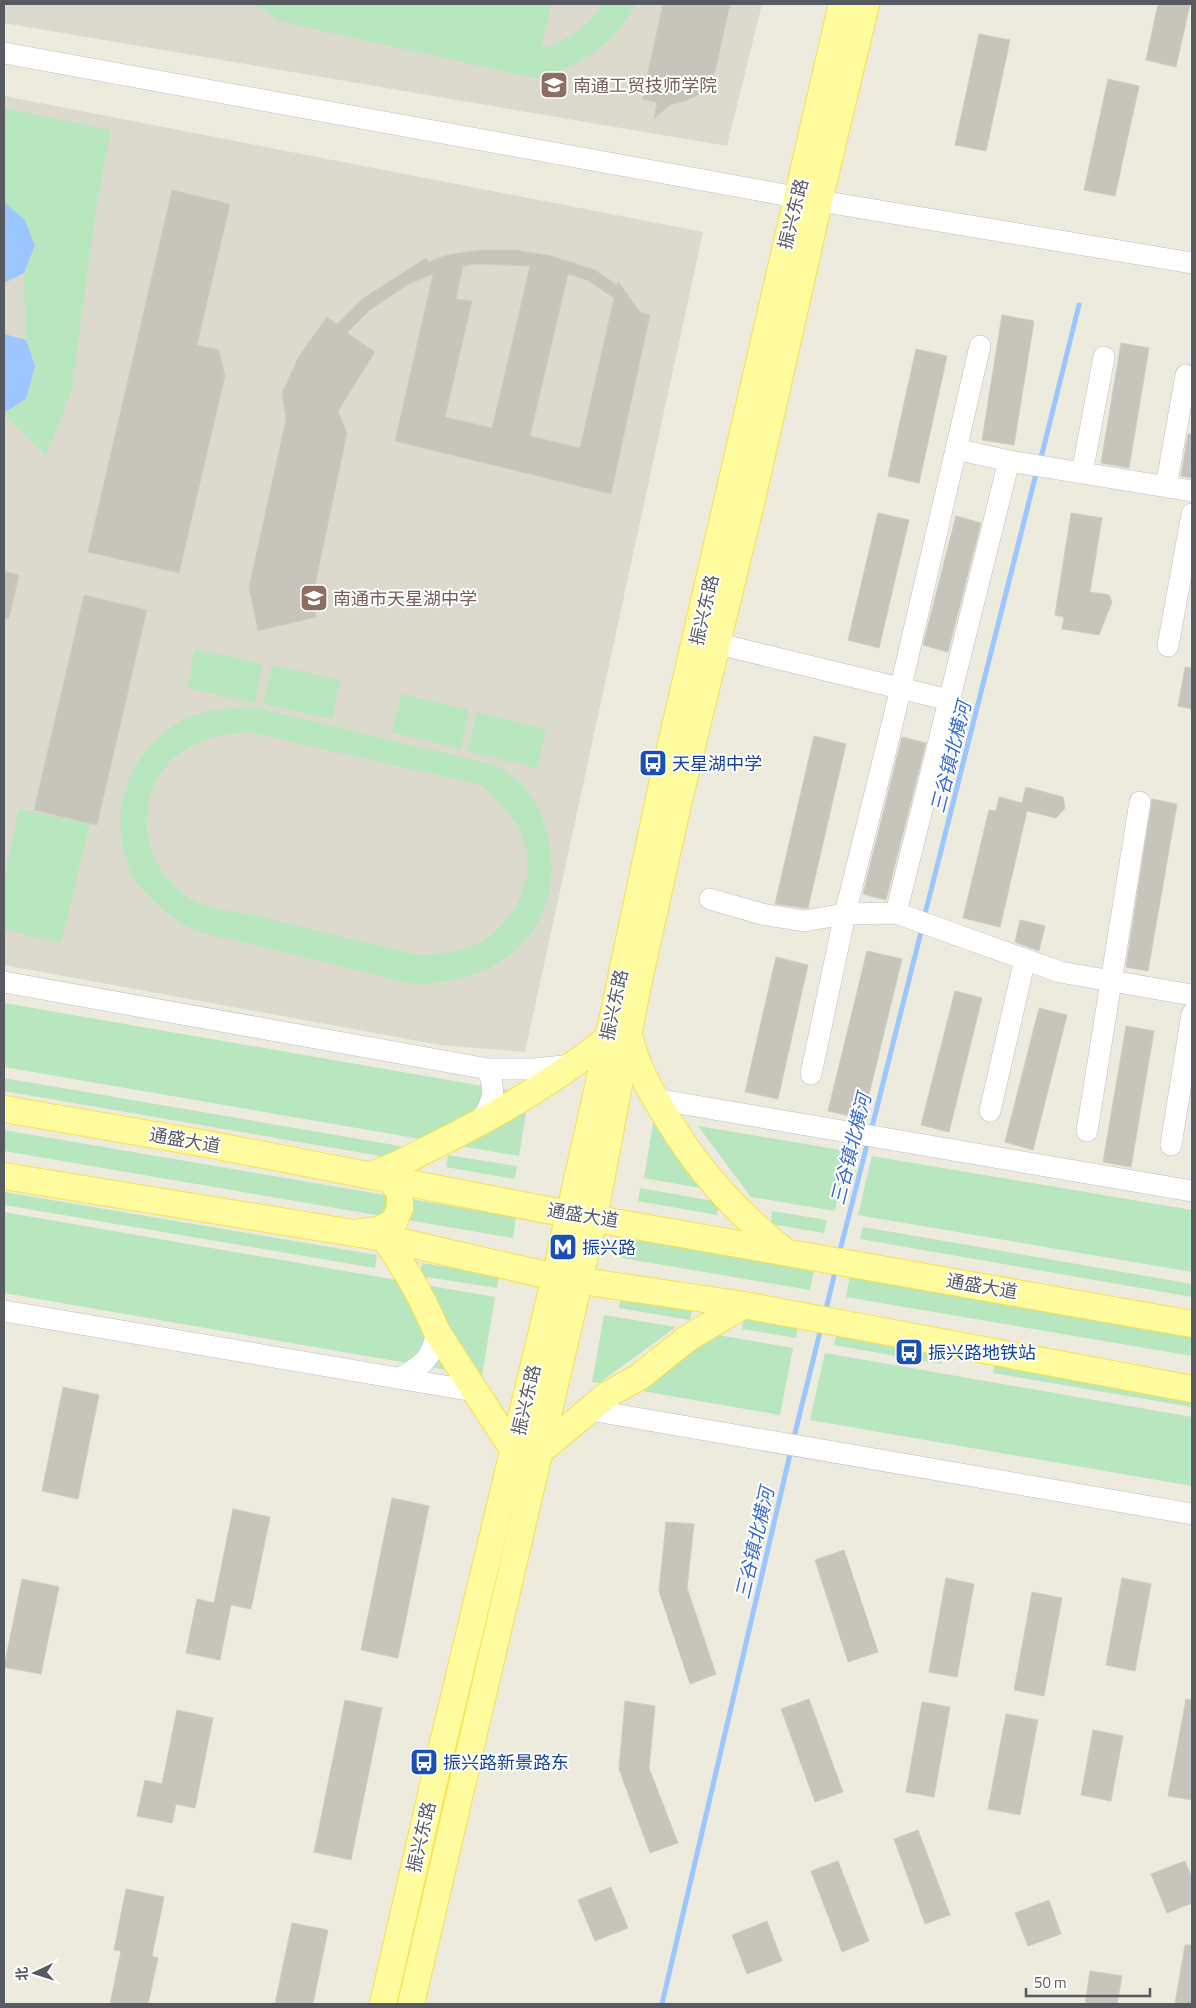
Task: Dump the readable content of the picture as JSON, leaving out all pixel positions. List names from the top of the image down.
{
  "streets": {
    "main road": ["振兴东路", "通盛大道"]
  },
  "crossings": [
    ["振兴东路", "通盛大道"]
  ],
  "water": ["三谷镇北横河"],
  "places": {
    "school or university": ["南通工贸技师学院", "南通市天星湖中学"],
    "bus stop": ["天星湖中学", "振兴路地铁站", "振兴路新景路东"],
    "metro station": ["振兴路"]
  },
  "scale_bar": "50 m",
  "north": "left"
}
